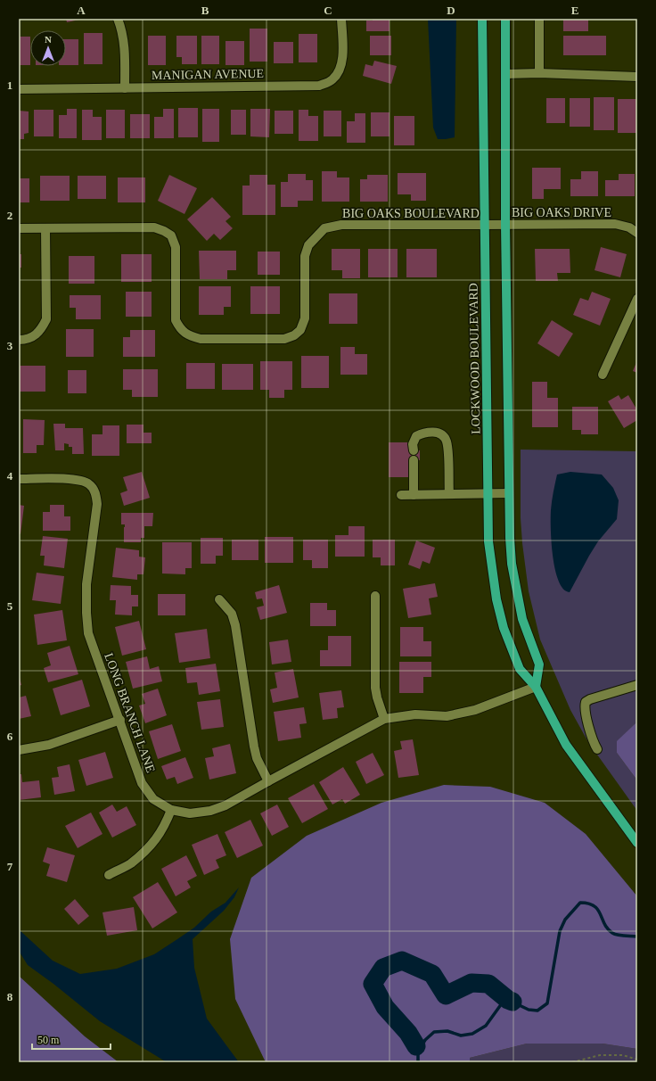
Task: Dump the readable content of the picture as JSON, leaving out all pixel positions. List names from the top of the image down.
{
  "streets": {
    "main road": ["LOCKWOOD BOULEVARD"],
    "street": [
      "MANIGAN AVENUE",
      "BIG OAKS DRIVE",
      "BIG OAKS BOULEVARD",
      "LONG BRANCH LANE"
    ]
  },
  "crossings": [
    ["BIG OAKS DRIVE", "BIG OAKS BOULEVARD"],
    ["BIG OAKS BOULEVARD", "LOCKWOOD BOULEVARD"],
    ["LOCKWOOD BOULEVARD", "LONG BRANCH LANE"]
  ],
  "scale_bar": "50 m",
  "north": "top",
  "grid": {
    "columns": [
      "A",
      "B",
      "C",
      "D",
      "E"
    ],
    "rows": [
      "1",
      "2",
      "3",
      "4",
      "5",
      "6",
      "7",
      "8"
    ]
  }
}
